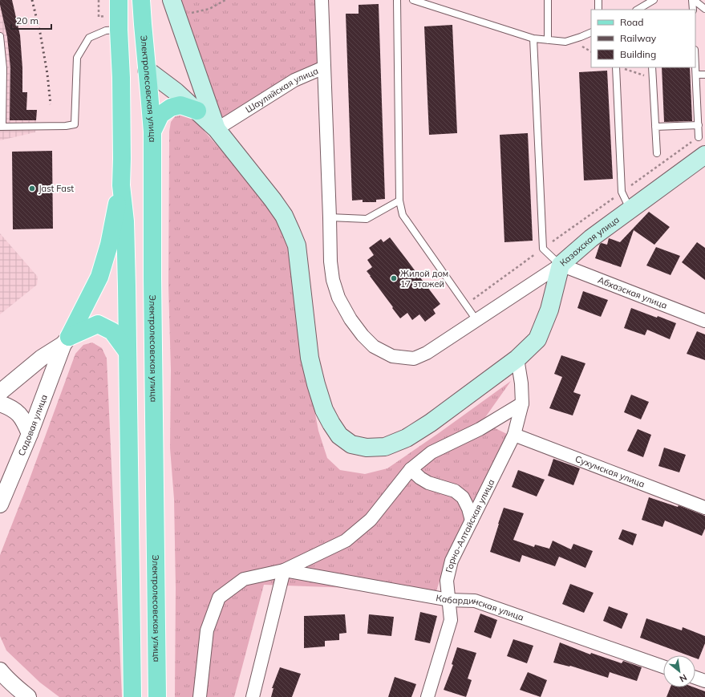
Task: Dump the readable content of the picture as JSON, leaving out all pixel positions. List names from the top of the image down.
{
  "streets": {
    "main road": ["Электролесовская улица", "Казахская улица"],
    "street": [
      "Шауляйская улица",
      "Абхазская улица",
      "Садовая улица",
      "Сухумская улица",
      "Горно-Алтайская улица",
      "Кабардинская улица"
    ]
  },
  "crossings": [
    ["Шауляйская улица", "Казахская улица"],
    ["Казахская улица", "Абхазская улица"],
    ["Казахская улица", "Горно-Алтайская улица"],
    ["Сухумская улица", "Горно-Алтайская улица"],
    ["Горно-Алтайская улица", "Кабардинская улица"]
  ],
  "places": ["Jast Fast", "Жилой дом 17 этажей"],
  "legend": ["Road", "Railway", "Building"],
  "scale_bar": "20 m",
  "north": "bottom right"
}
